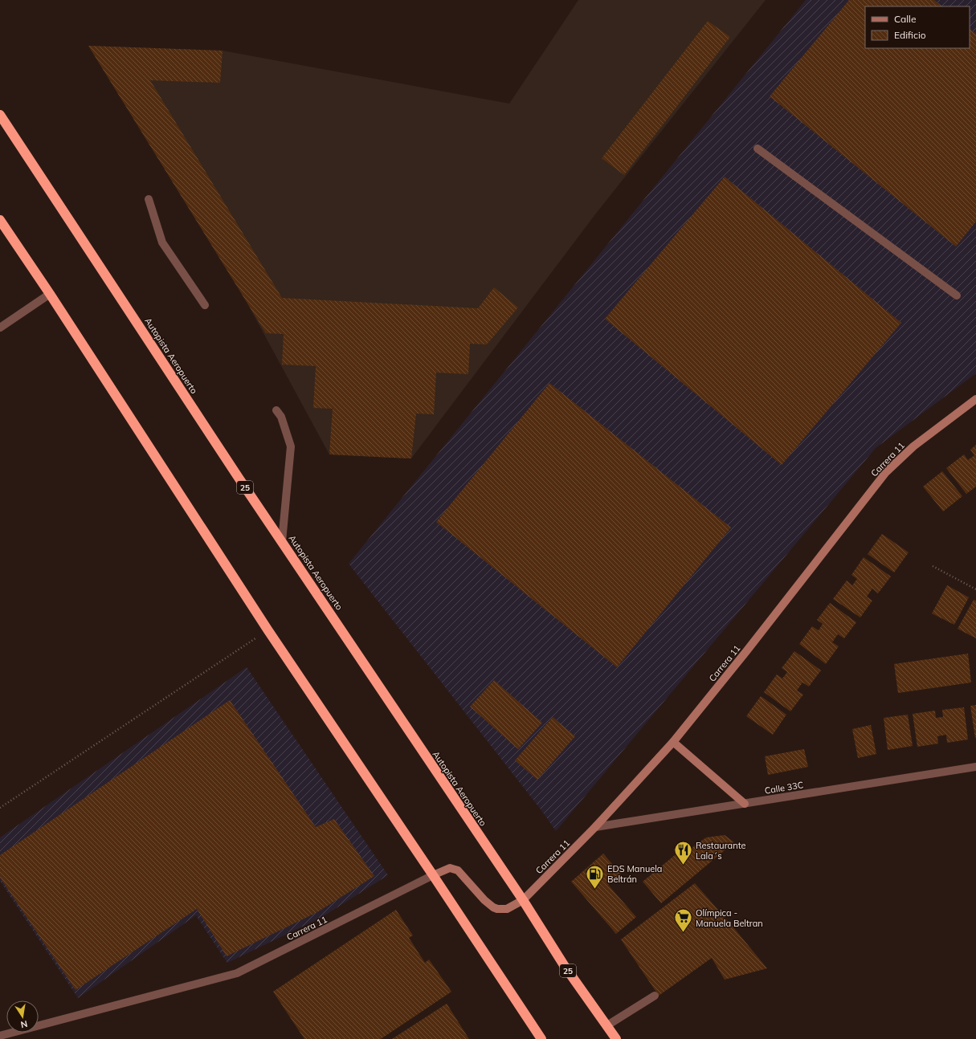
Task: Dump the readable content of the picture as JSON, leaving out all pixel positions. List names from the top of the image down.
{
  "streets": {
    "highway": ["Autopista Aeropuerto", "25"],
    "main road": ["Carrera 11"],
    "street": ["Calle 33C"]
  },
  "crossings": [
    ["Autopista Aeropuerto", "Carrera 11"],
    ["Carrera 11", "Calle 33C"]
  ],
  "places": {
    "restaurant": ["Restaurante Lala´s"],
    "fuel station": ["EDS Manuela Beltrán"],
    "supermarket": ["Olímpica - Manuela Beltran"]
  },
  "legend": ["Calle", "Edificio"],
  "north": "bottom"
}
